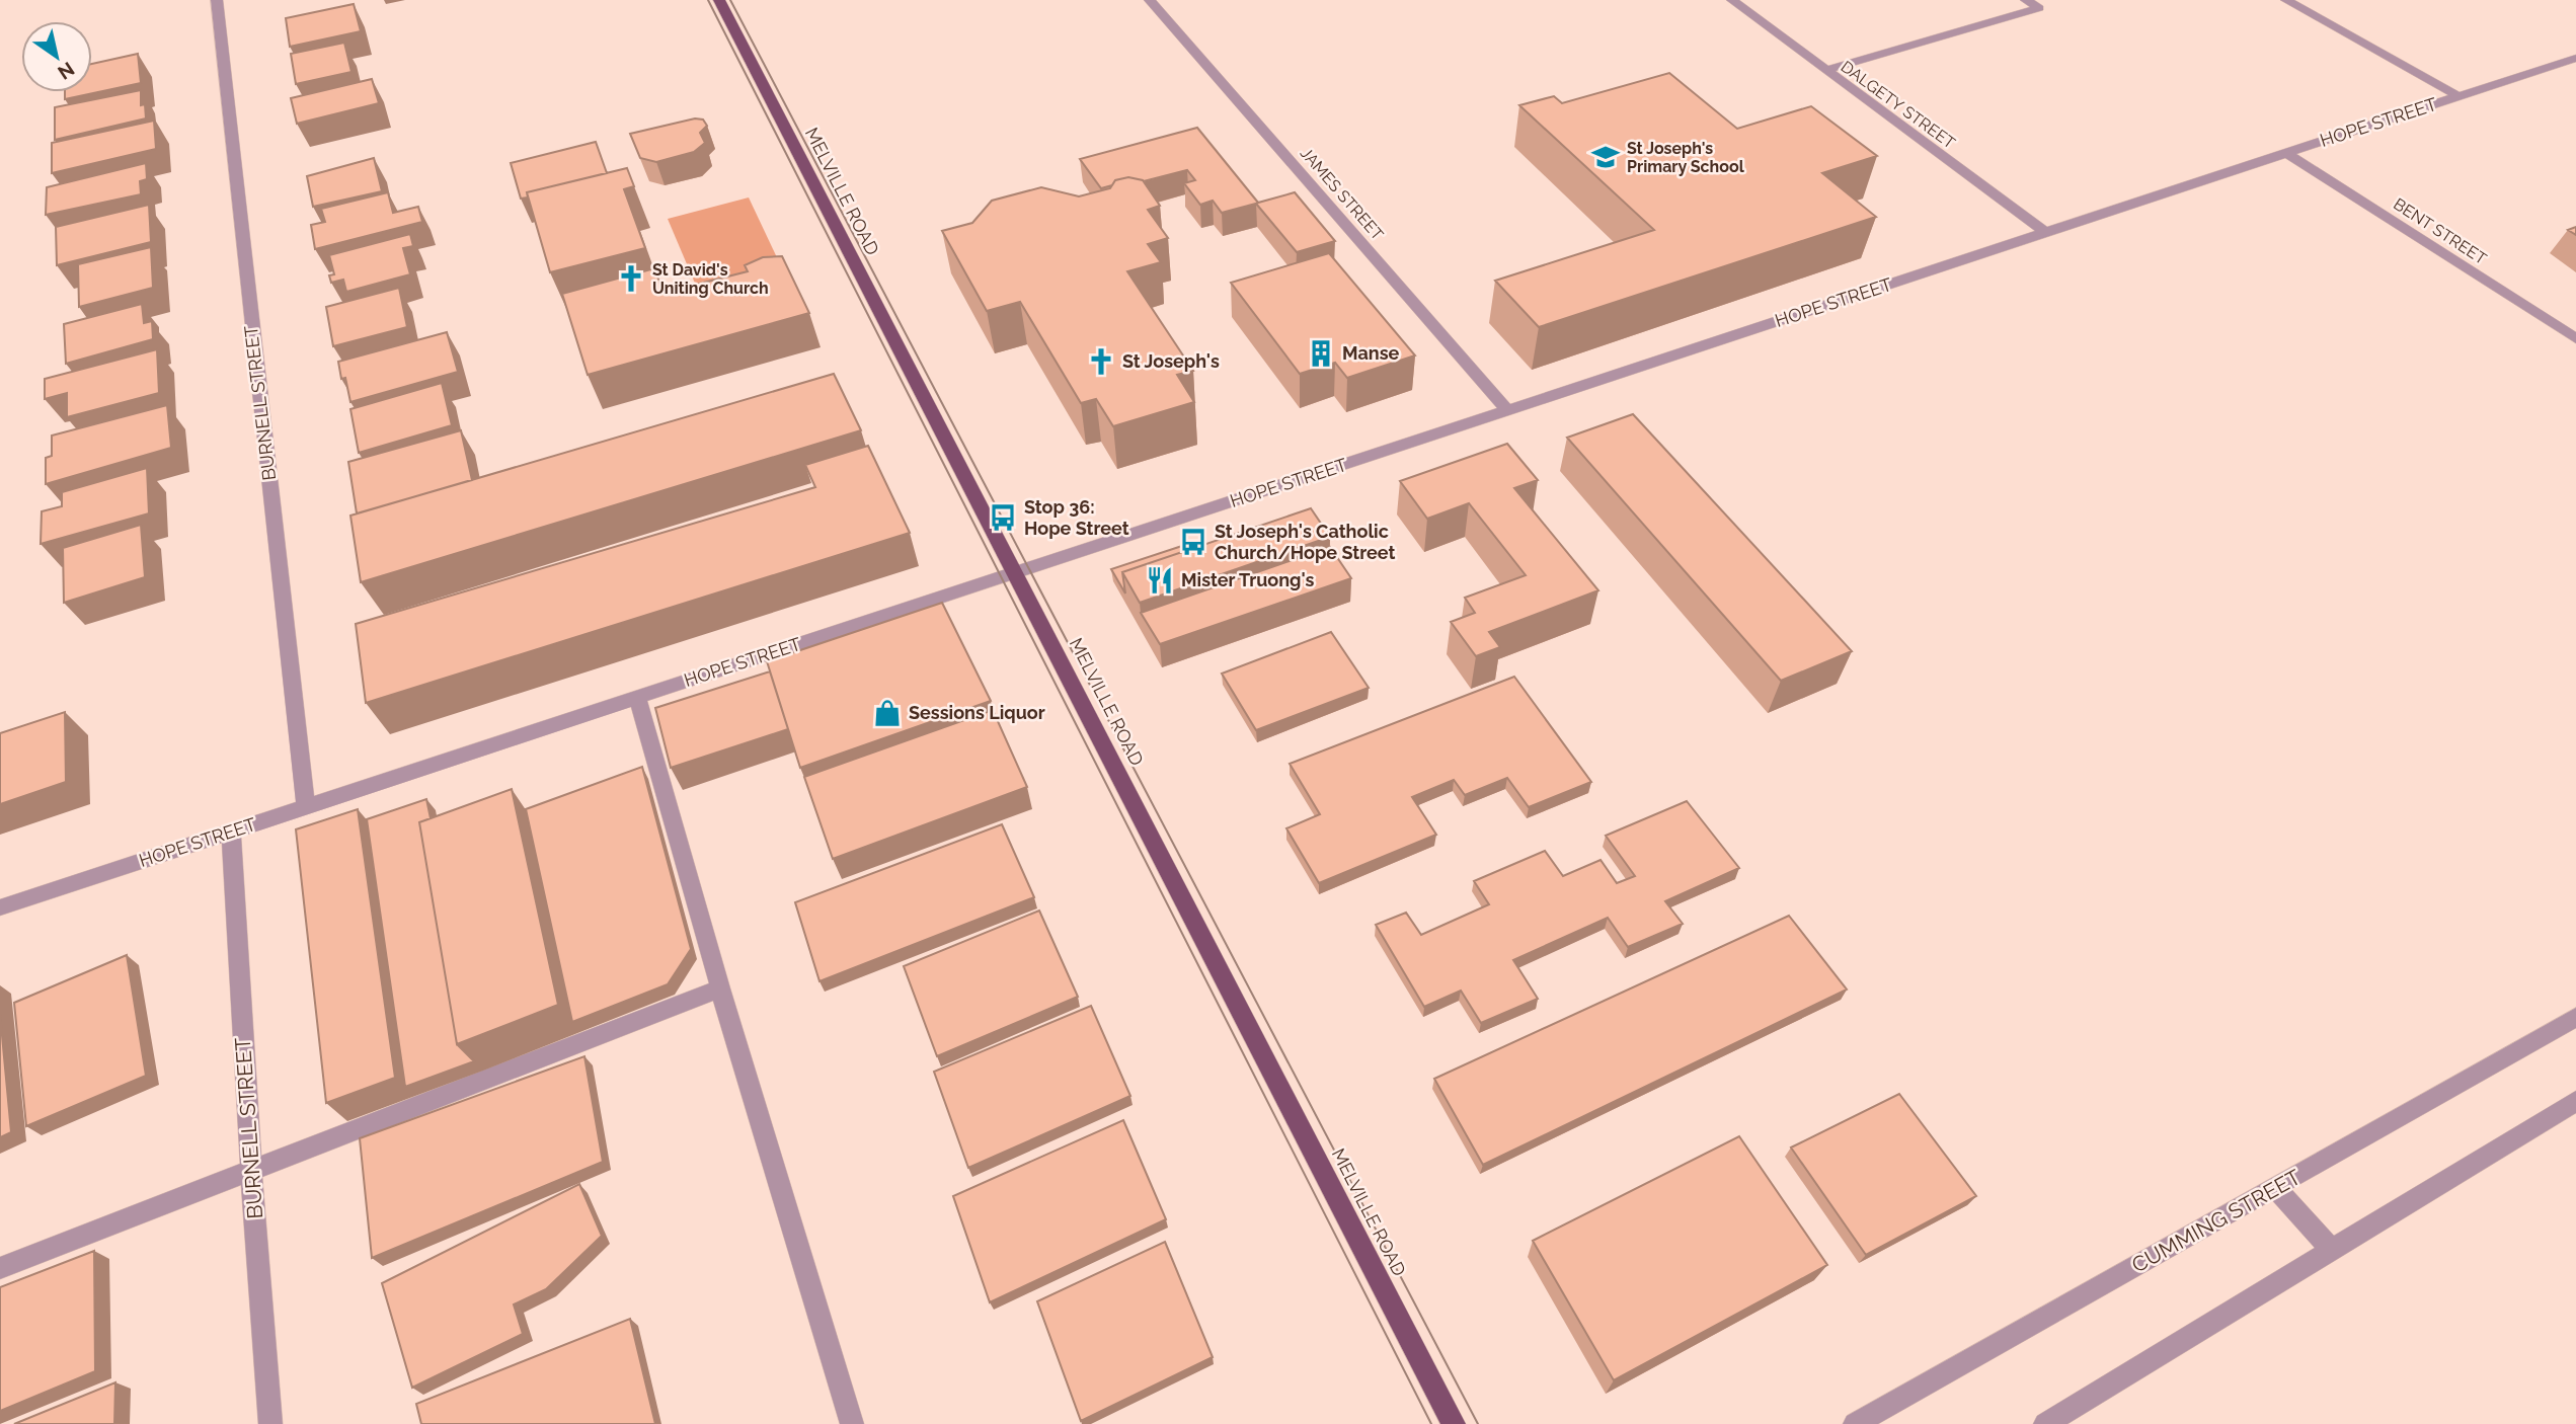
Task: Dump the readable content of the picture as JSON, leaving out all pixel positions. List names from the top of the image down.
{
  "streets": {
    "main road": ["MELVILLE ROAD"],
    "street": [
      "DALGETY STREET",
      "HOPE STREET",
      "JAMES STREET",
      "BENT STREET",
      "BURNELL STREET",
      "CUMMING STREET"
    ]
  },
  "crossings": [
    ["DALGETY STREET", "HOPE STREET"],
    ["HOPE STREET", "MELVILLE ROAD"],
    ["HOPE STREET", "JAMES STREET"],
    ["HOPE STREET", "BENT STREET"],
    ["HOPE STREET", "BURNELL STREET"]
  ],
  "places": {
    "school or university": ["St Joseph's Primary School"],
    "church": ["St David's Uniting Church", "St Joseph's"],
    "building": ["Manse"],
    "bus stop": ["Stop 36: Hope Street", "St Joseph's Catholic Church/Hope Street"],
    "restaurant": ["Mister Truong's"],
    "shop": ["Sessions Liquor"]
  },
  "north": "bottom right"
}
